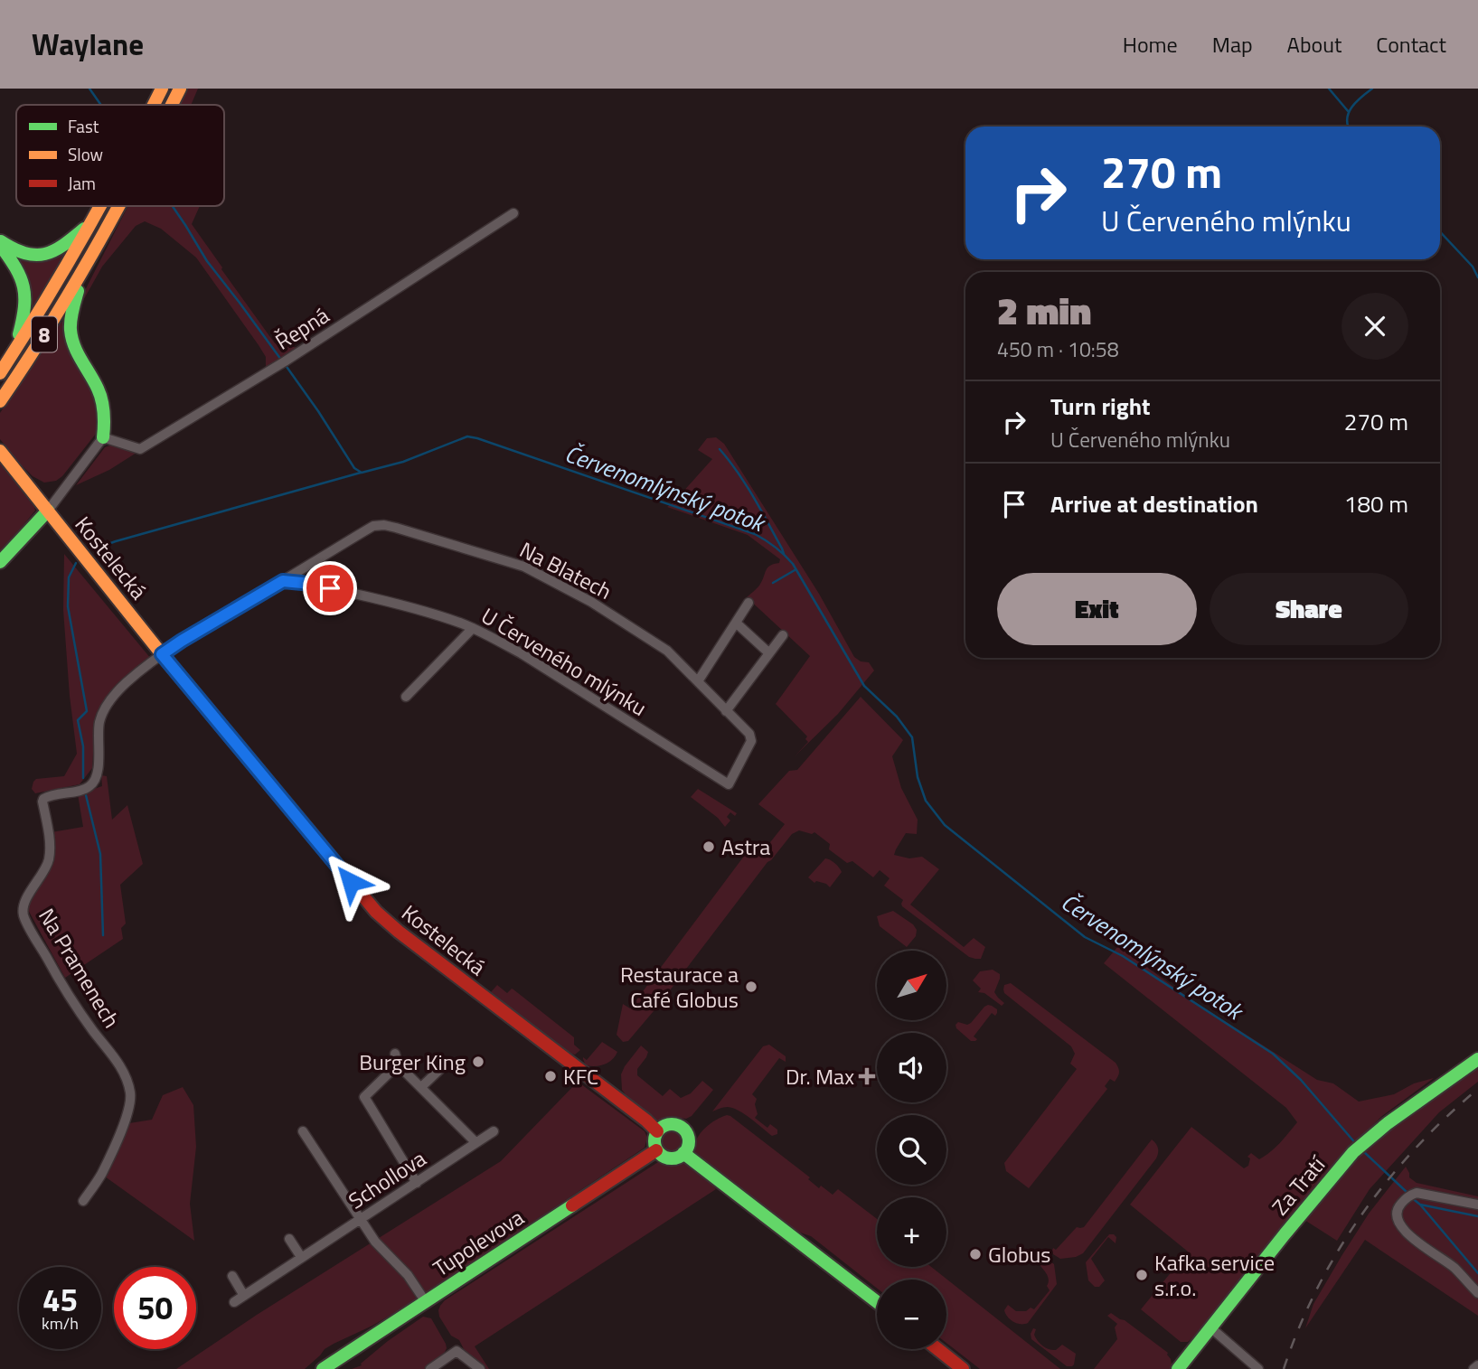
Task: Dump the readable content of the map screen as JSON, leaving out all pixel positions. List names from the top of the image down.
{
  "streets": {
    "main road": [
      "8",
      "Kostelecká",
      "Za Tratí",
      "Tupolevova"
    ],
    "street": [
      "Řepná",
      "Na Blatech",
      "U Červeného mlýnku",
      "Na Pramenech",
      "Schollova"
    ]
  },
  "crossings": [
    ["Kostelecká", "Na Pramenech"],
    ["Kostelecká", "Tupolevova"],
    ["Na Blatech", "U Červeného mlýnku"]
  ],
  "water": ["Červenomlýnský potok"],
  "places": {
    "other": [
      "Astra",
      "Restaurace a Café Globus",
      "Burger King",
      "KFC",
      "Globus",
      "Kafka service s.r.o."
    ],
    "health": ["Dr. Max"]
  },
  "legend": ["Fast", "Slow", "Jam"],
  "north": "top right",
  "page": {
    "header": "Waylane",
    "nav": [
      "Home",
      "Map",
      "About",
      "Contact"
    ],
    "turn": ["270 m", "U Červeného mlýnku"],
    "heading": ["2 min", "450 m · 10:58"],
    "list": [
      {
        "name": "Turn right",
        "note": "U Červeného mlýnku",
        "value": "270 m"
      },
      {
        "name": "Arrive at destination",
        "value": "180 m"
      }
    ],
    "buttons": ["Exit", "Share"],
    "map_buttons": ["+", "−"],
    "speed": "45 km/h",
    "limit": "50"
  }
}
